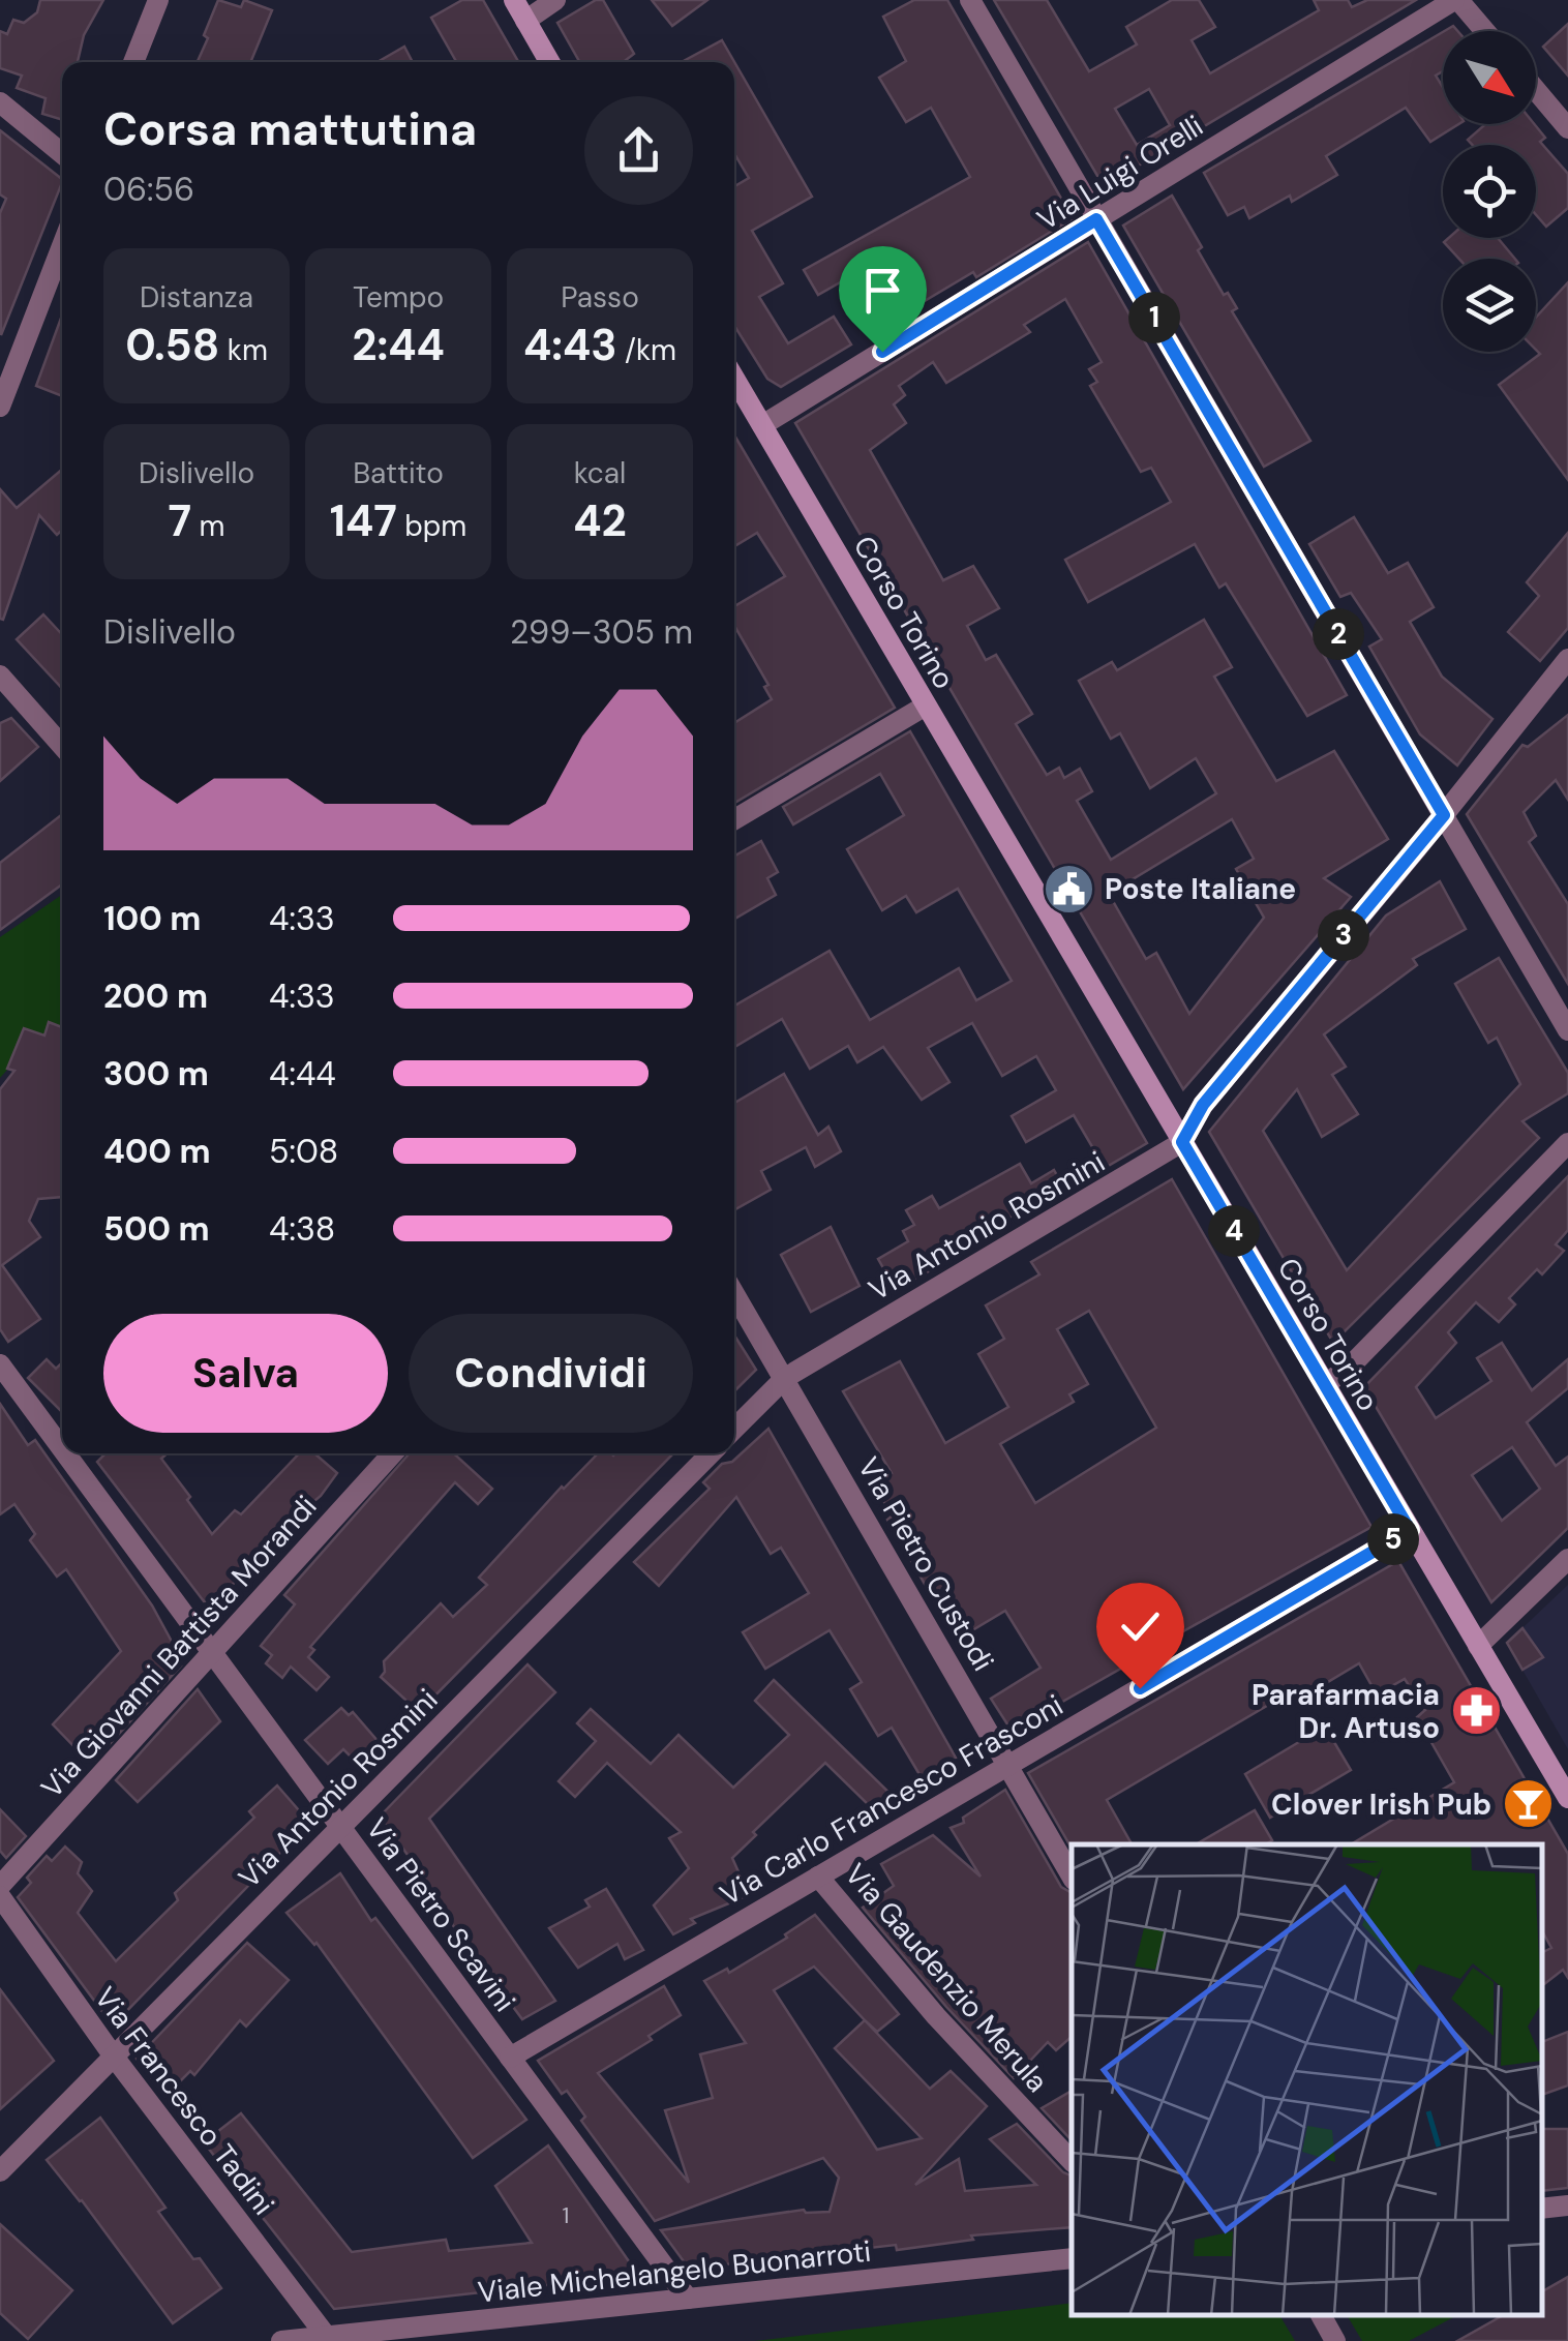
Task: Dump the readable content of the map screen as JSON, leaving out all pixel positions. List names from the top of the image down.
{
  "streets": {
    "main road": ["Corso Torino"],
    "street": [
      "Via Luigi Orelli",
      "Via Antonio Rosmini",
      "Via Pietro Custodi",
      "Via Giovanni Battista Morandi",
      "Via Carlo Francesco Frasconi",
      "Via Pietro Scavini",
      "Via Gaudenzio Merula",
      "Via Francesco Tadini",
      "Viale Michelangelo Buonarroti"
    ]
  },
  "crossings": [
    ["Via Luigi Orelli", "Corso Torino"],
    ["Corso Torino", "Via Antonio Rosmini"],
    ["Corso Torino", "Via Carlo Francesco Frasconi"],
    ["Via Antonio Rosmini", "Via Pietro Custodi"],
    ["Via Antonio Rosmini", "Via Pietro Scavini"],
    ["Via Antonio Rosmini", "Via Francesco Tadini"],
    ["Via Pietro Custodi", "Via Carlo Francesco Frasconi"],
    ["Via Giovanni Battista Morandi", "Via Pietro Scavini"],
    ["Via Carlo Francesco Frasconi", "Via Pietro Scavini"],
    ["Via Carlo Francesco Frasconi", "Via Gaudenzio Merula"],
    ["Via Pietro Scavini", "Viale Michelangelo Buonarroti"],
    ["Via Francesco Tadini", "Viale Michelangelo Buonarroti"]
  ],
  "places": {
    "public building": ["Poste Italiane"],
    "pharmacy": ["Parafarmacia Dr. Artuso"],
    "bar": ["Clover Irish Pub"]
  },
  "house_numbers": ["1"],
  "north": "bottom right",
  "page": {
    "heading": ["Corsa mattutina", "06:56"],
    "stats": [
      ["Distanza", "0.58 km"],
      ["Tempo", "2:44"],
      ["Passo", "4:43 /km"],
      ["Dislivello", "7 m"],
      ["Battito", "147 bpm"],
      ["kcal", "42"]
    ],
    "pins": [
      "1",
      "2",
      "3",
      "4",
      "5"
    ],
    "chart": ["Dislivello", "299–305 m"],
    "list": [
      {
        "name": "100 m",
        "note": "4:33"
      },
      {
        "name": "200 m",
        "note": "4:33"
      },
      {
        "name": "300 m",
        "note": "4:44"
      },
      {
        "name": "400 m",
        "note": "5:08"
      },
      {
        "name": "500 m",
        "note": "4:38"
      }
    ],
    "buttons": ["Salva", "Condividi"]
  }
}
